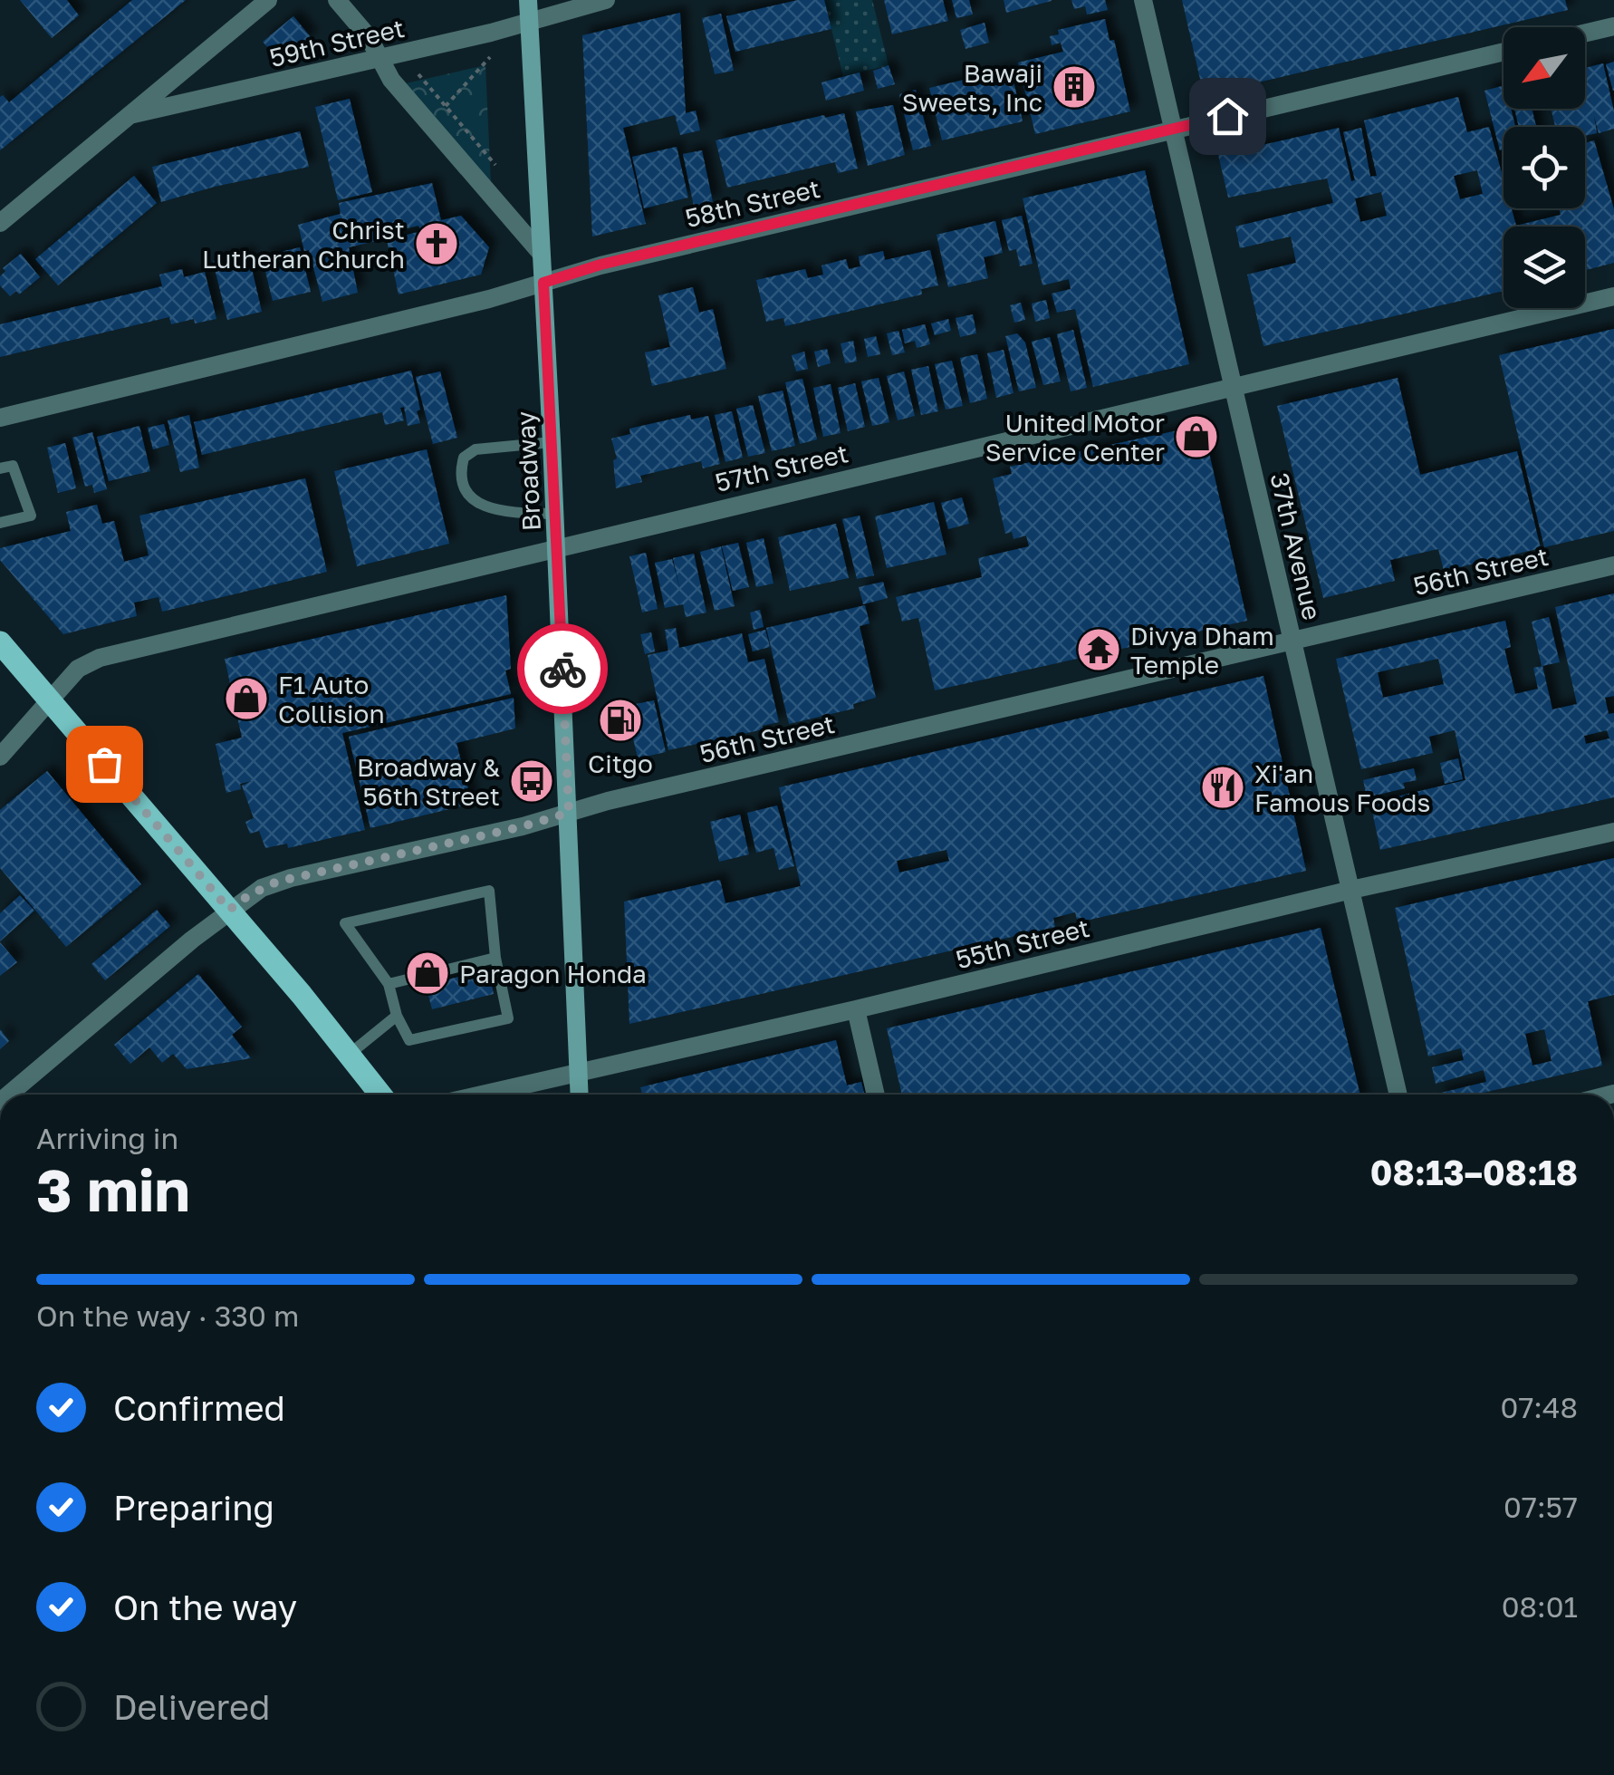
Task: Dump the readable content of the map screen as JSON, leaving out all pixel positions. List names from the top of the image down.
{
  "streets": {
    "main road": ["Broadway"],
    "street": [
      "59th Street",
      "58th Street",
      "57th Street",
      "37th Avenue",
      "56th Street",
      "55th Street"
    ]
  },
  "crossings": [
    ["59th Street", "Broadway"],
    ["58th Street", "Broadway"],
    ["58th Street", "37th Avenue"],
    ["57th Street", "Broadway"],
    ["57th Street", "37th Avenue"],
    ["Broadway", "56th Street"],
    ["Broadway", "55th Street"],
    ["37th Avenue", "56th Street"],
    ["37th Avenue", "55th Street"]
  ],
  "places": {
    "building": ["Bawaji Sweets, Inc"],
    "church": ["Christ Lutheran Church"],
    "shop": ["United Motor Service Center", "F1 Auto Collision", "Paragon Honda"],
    "temple": ["Divya Dham Temple"],
    "fuel station": ["Citgo"],
    "bus stop": ["Broadway & 56th Street"],
    "restaurant": ["Xi'an Famous Foods"]
  },
  "north": "bottom left",
  "page": {
    "heading": ["3 min", "Arriving in", "08:13–08:18"],
    "bar": "On the way · 330 m",
    "list": [
      ["Confirmed", "07:48"],
      ["Preparing", "07:57"],
      ["On the way", "08:01"],
      "Delivered"
    ]
  }
}
